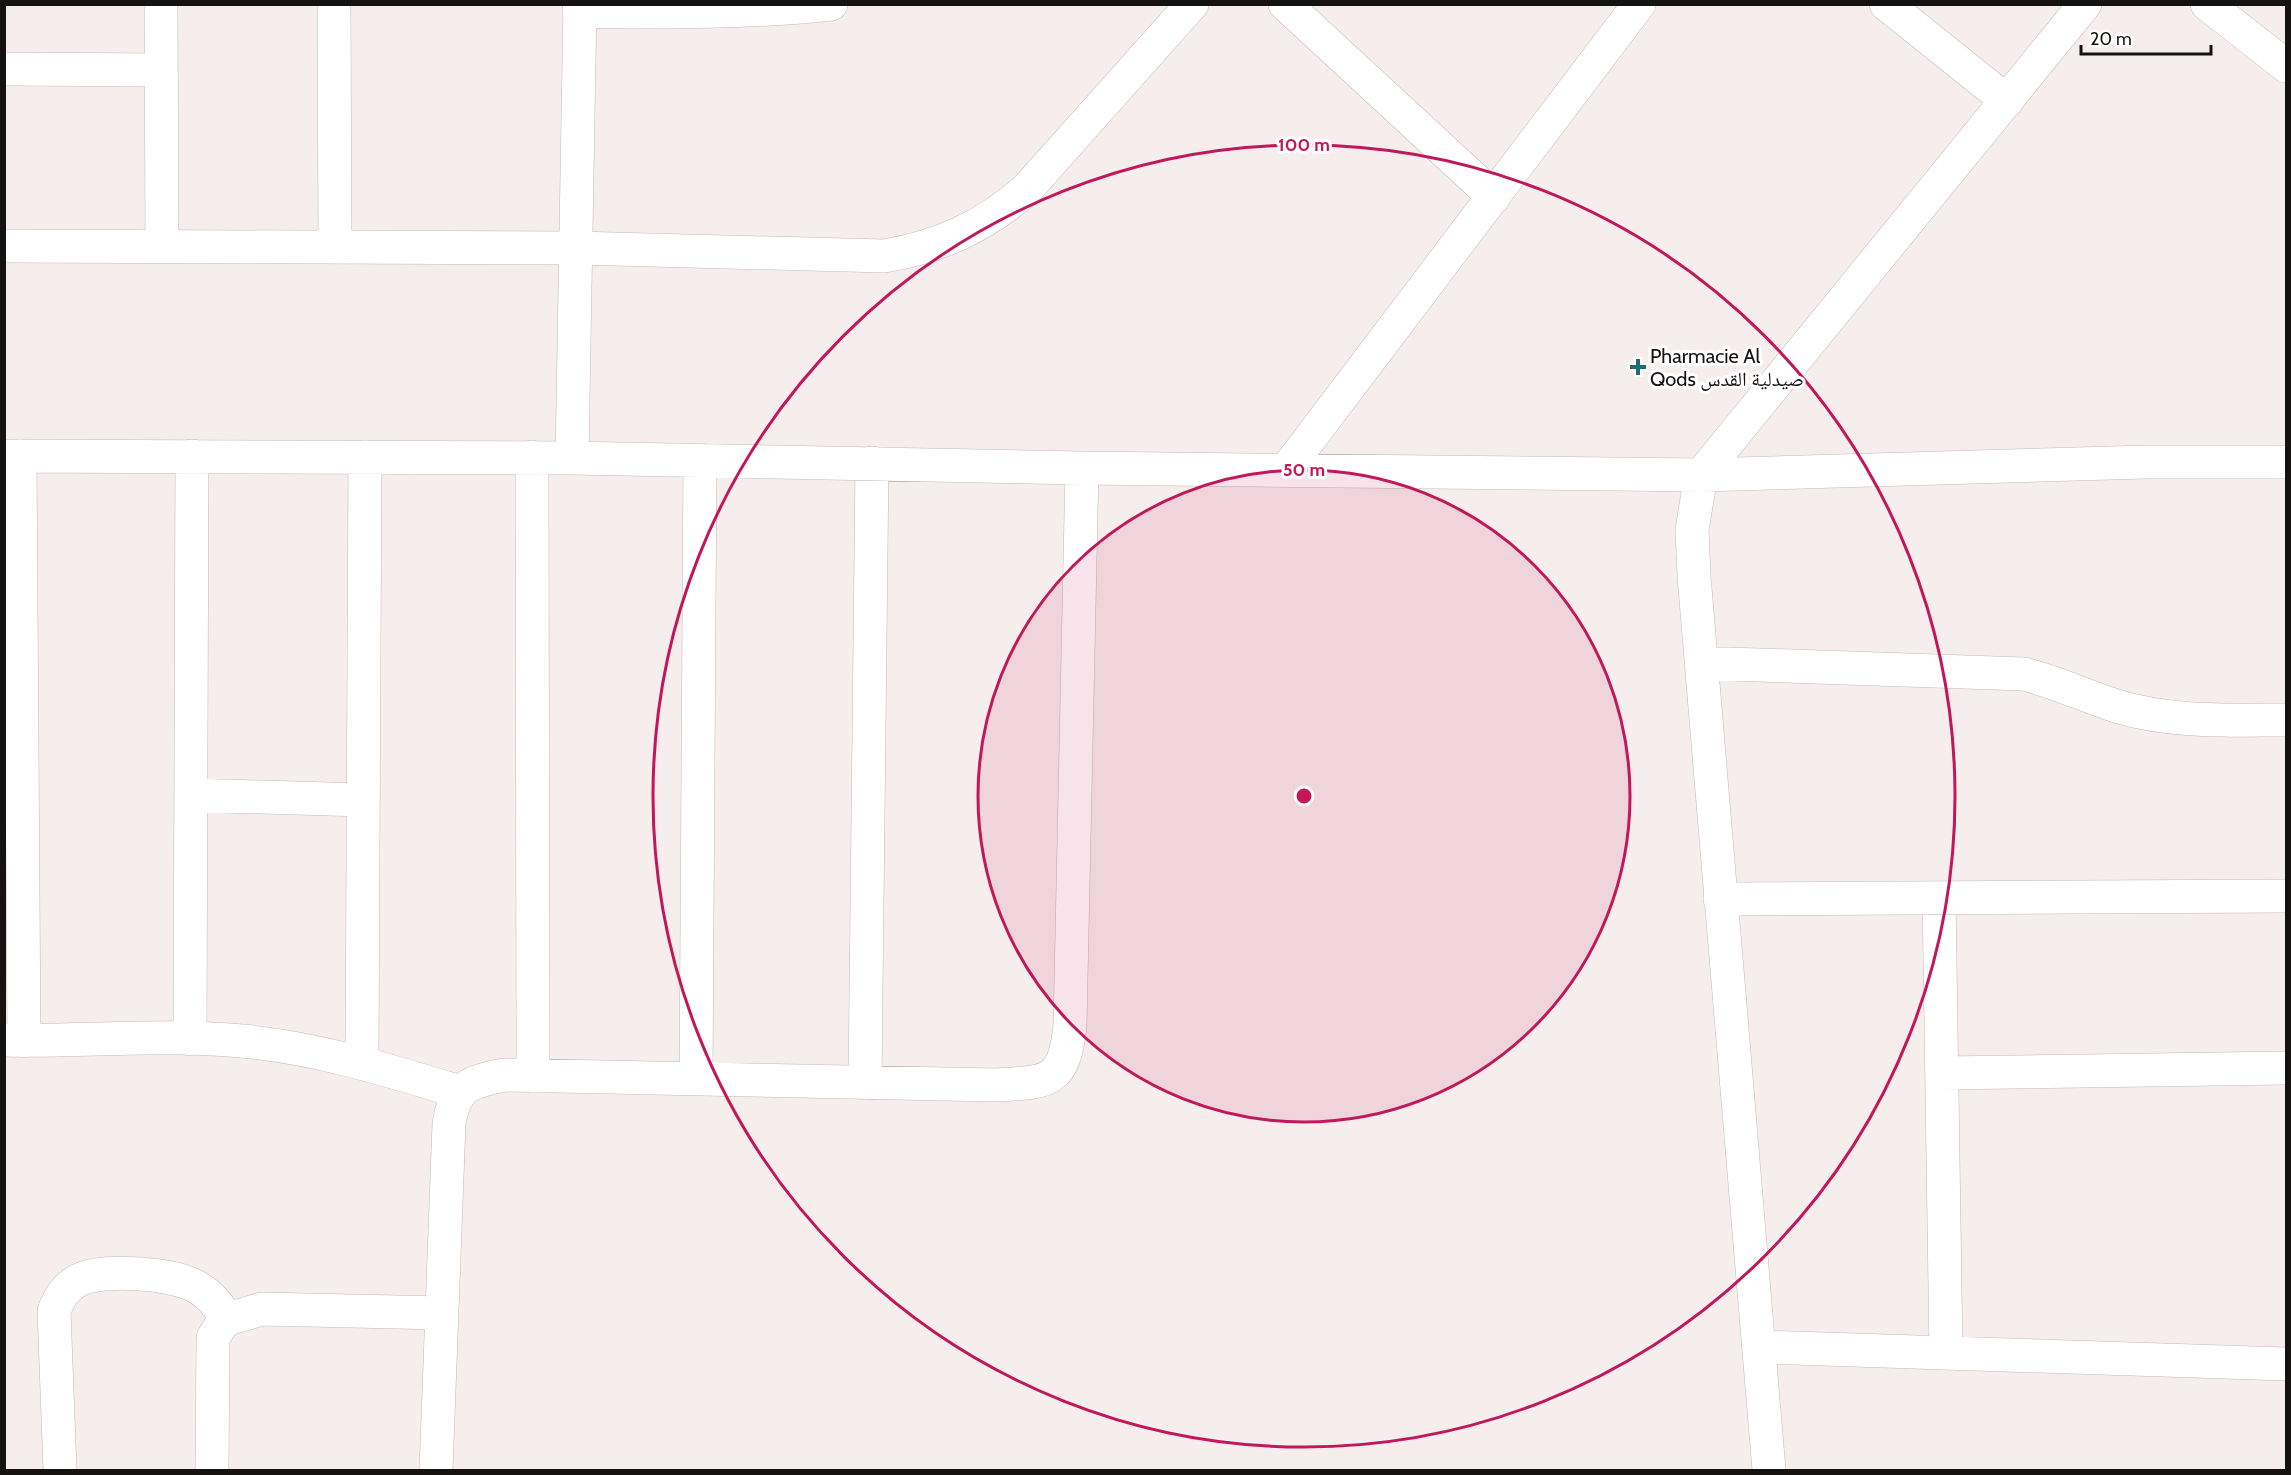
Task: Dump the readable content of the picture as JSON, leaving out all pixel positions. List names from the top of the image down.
{
  "places": {
    "health": ["Pharmacie Al Qods صيدلية القدس"]
  },
  "scale_bar": "20 m",
  "rings": ["100 m", "50 m"]
}
